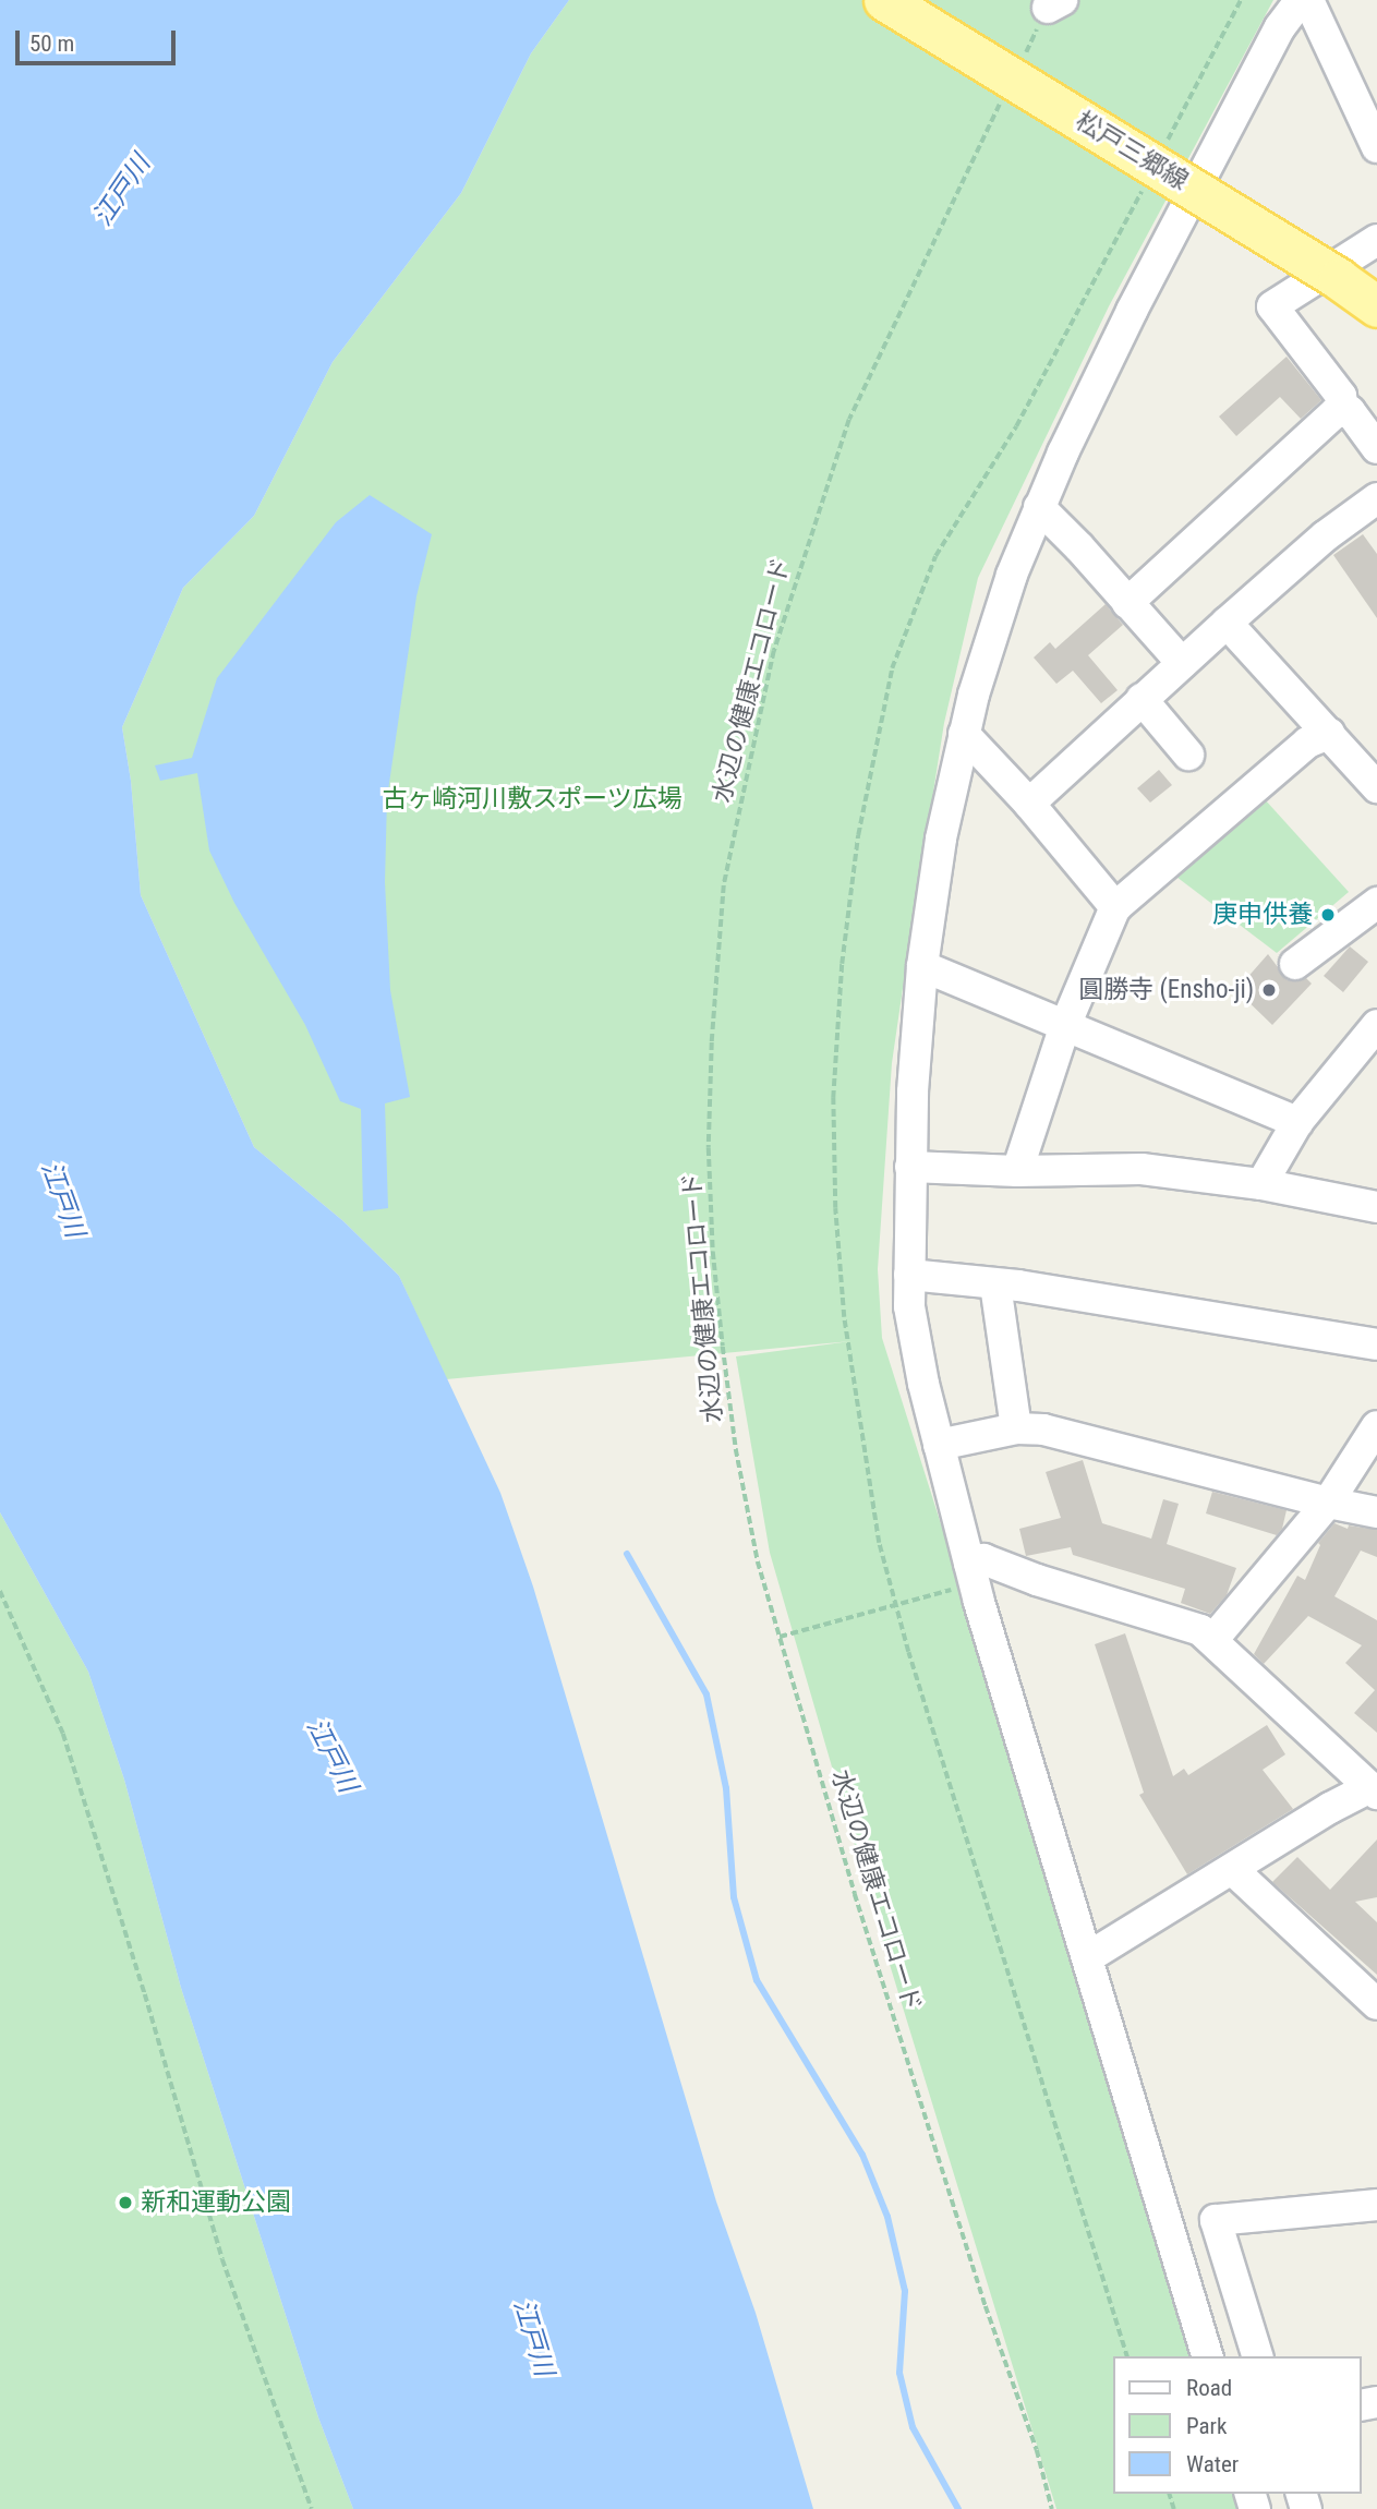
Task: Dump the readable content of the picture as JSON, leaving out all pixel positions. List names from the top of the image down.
{
  "streets": {
    "main road": ["松戸三郷線"],
    "path": ["水辺の健康エコロード"]
  },
  "water": ["江戸川"],
  "parks": ["古ヶ崎河川敷スポーツ広場"],
  "places": ["庚申供養", "圓勝寺 (Ensho-ji)", "新和運動公園"],
  "legend": ["Road", "Park", "Water"],
  "scale_bar": "50 m"
}
